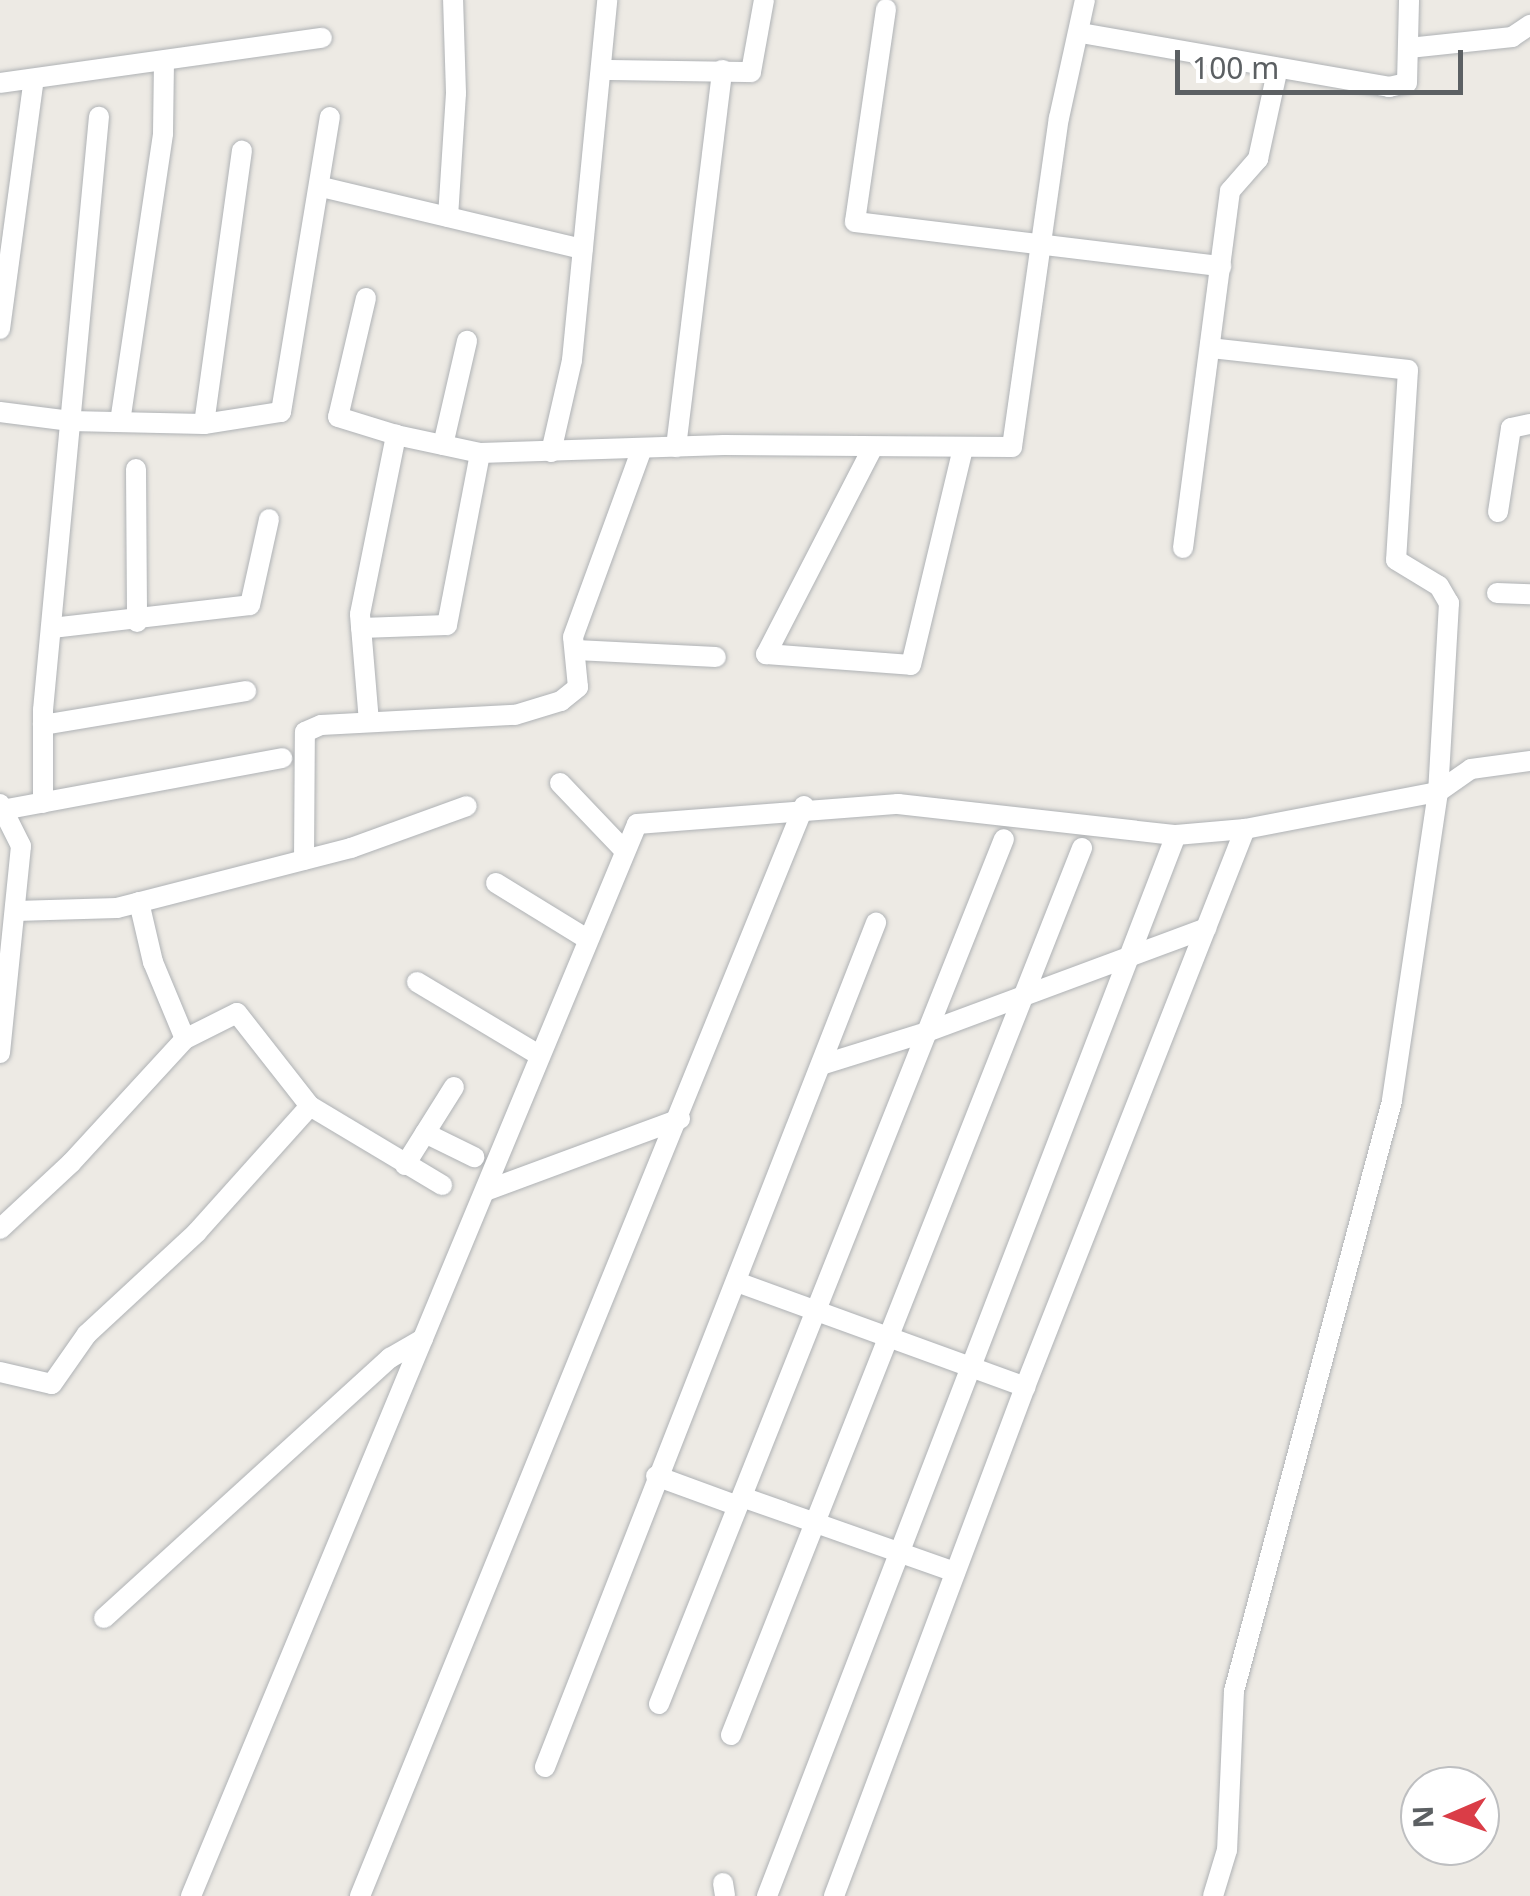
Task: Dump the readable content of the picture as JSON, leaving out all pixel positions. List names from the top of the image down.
{
  "scale_bar": "100 m",
  "north": "left"
}
